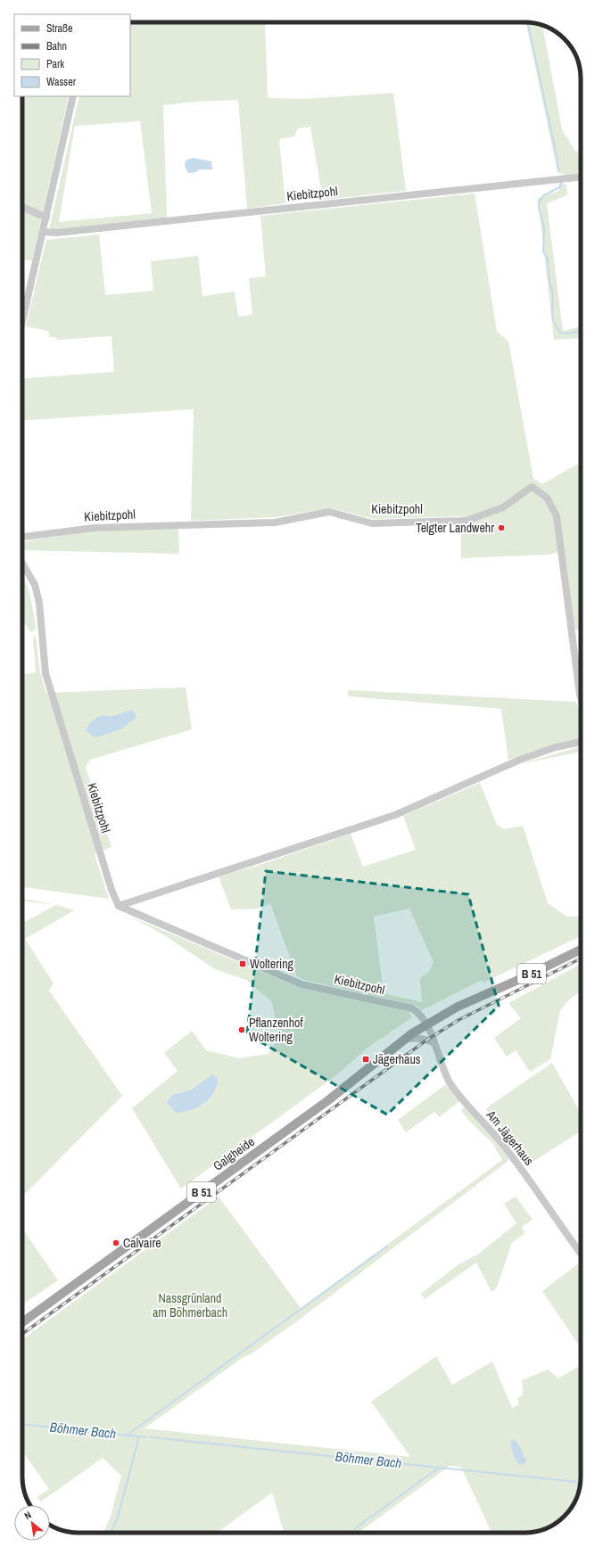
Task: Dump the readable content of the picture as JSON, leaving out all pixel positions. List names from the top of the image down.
{
  "streets": {
    "main road": ["B 51", "Galgheide"],
    "street": ["Kiebitzpohl", "Am Jägerhaus"]
  },
  "crossings": [
    ["Kiebitzpohl", "B 51"],
    ["Kiebitzpohl", "Am Jägerhaus"],
    ["Kiebitzpohl", "Galgheide"],
    ["B 51", "Am Jägerhaus"],
    ["B 51", "Galgheide"],
    ["Am Jägerhaus", "Galgheide"]
  ],
  "water": ["Böhmer Bach"],
  "parks": ["Nassgrünland am Böhmerbach"],
  "places": {
    "other": ["Telgter Landwehr", "Pflanzenhof Woltering", "Calvaire"],
    "transit": ["Woltering", "Jägerhaus"]
  },
  "legend": [
    "Straße",
    "Bahn",
    "Park",
    "Wasser"
  ],
  "north": "top left"
}
